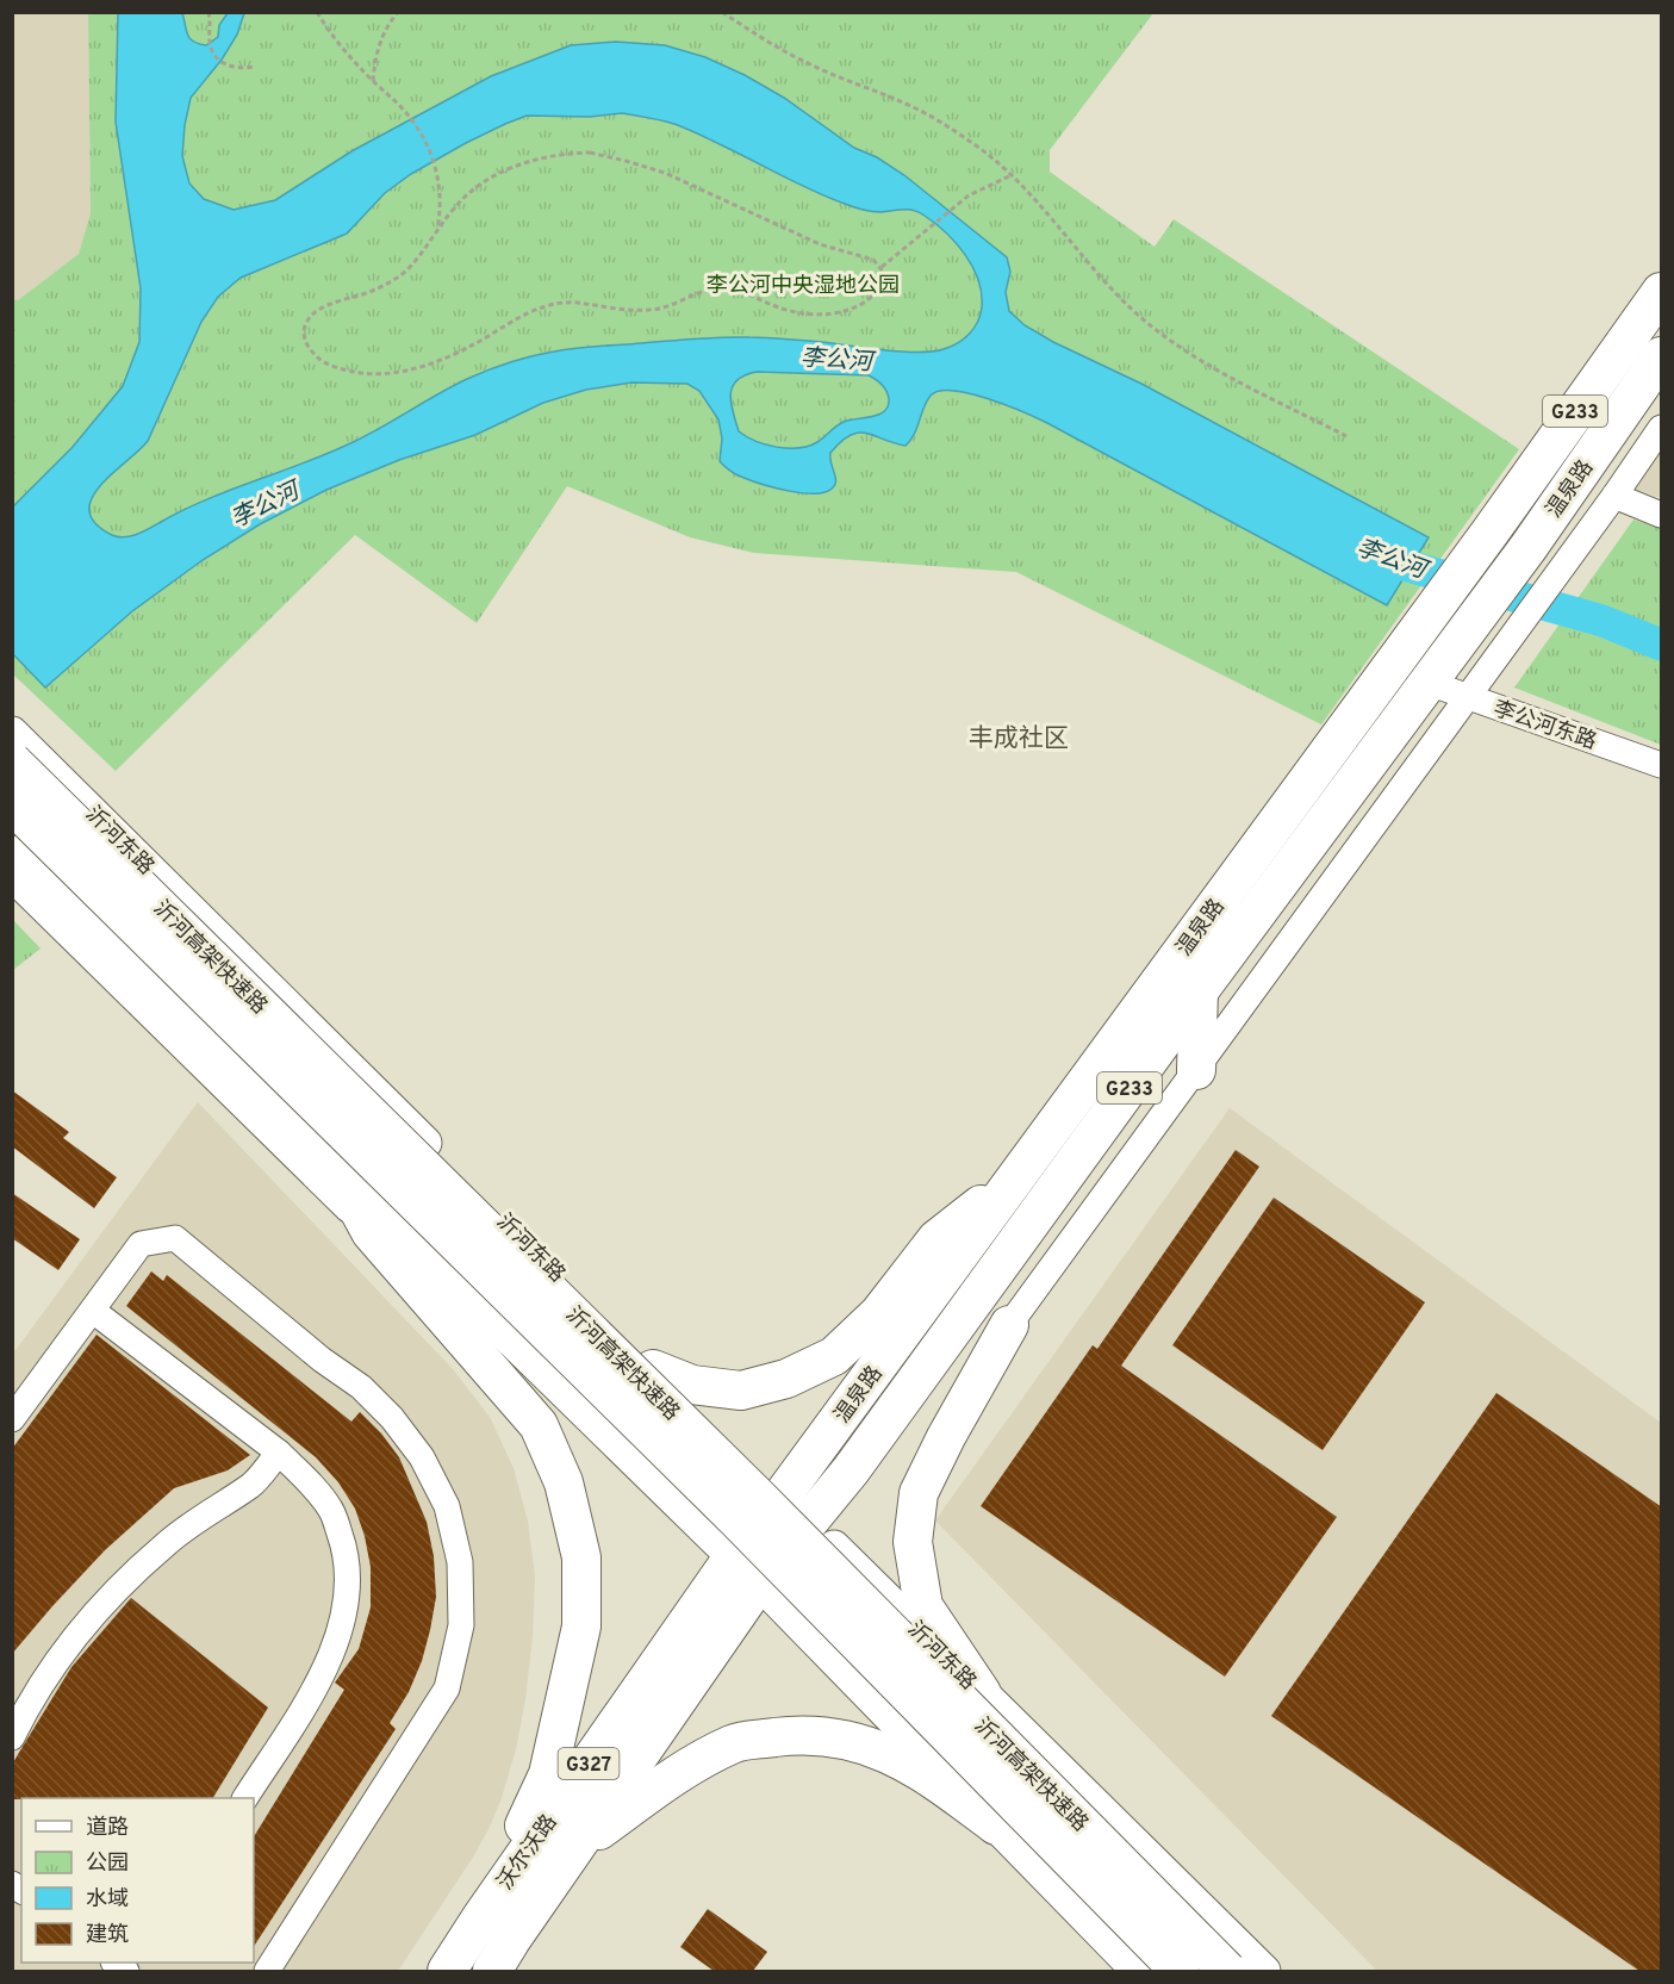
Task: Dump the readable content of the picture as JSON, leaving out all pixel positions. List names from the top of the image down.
{
  "streets": {
    "highway": [
      "G233",
      "温泉路",
      "沂河高架快速路",
      "G327",
      "沃尔沃路"
    ],
    "main road": ["沂河东路"],
    "street": ["李公河东路"]
  },
  "crossings": [
    ["温泉路", "李公河东路"],
    ["温泉路", "沂河东路"],
    ["温泉路", "沃尔沃路"],
    ["沂河东路", "沂河高架快速路"]
  ],
  "districts": ["丰成社区"],
  "water": ["李公河"],
  "parks": ["李公河中央湿地公园"],
  "legend": [
    "道路",
    "公园",
    "水域",
    "建筑"
  ]
}
